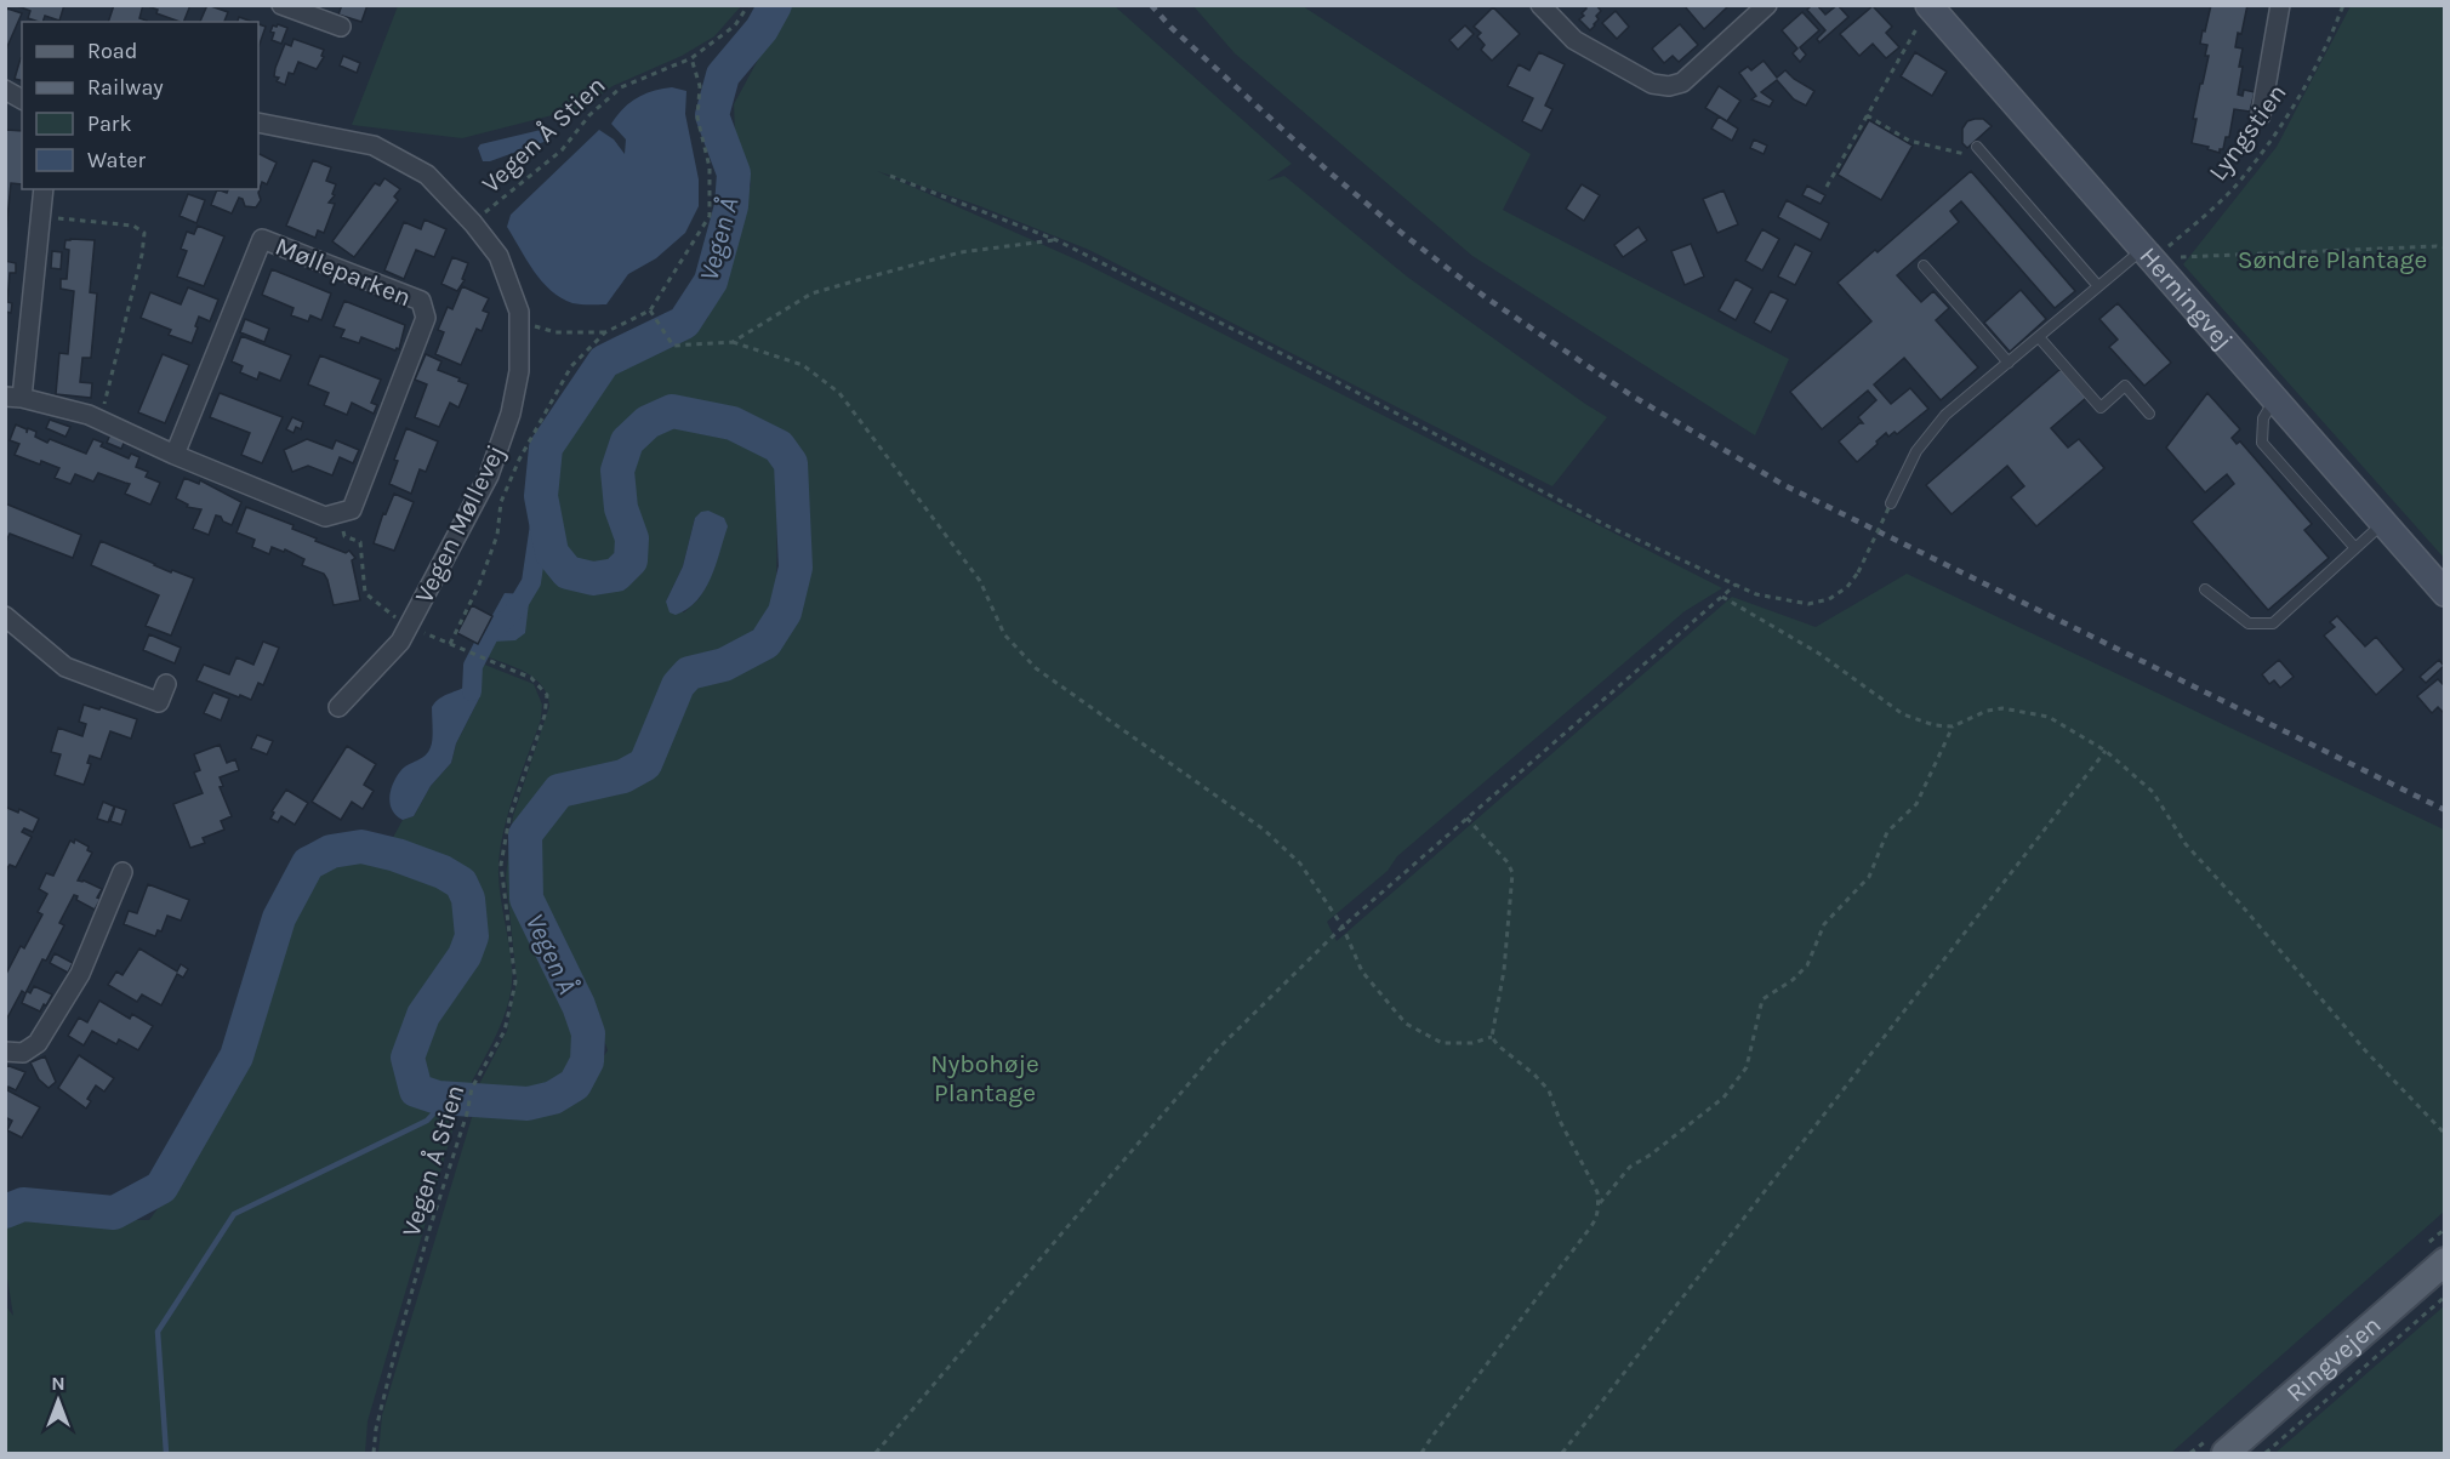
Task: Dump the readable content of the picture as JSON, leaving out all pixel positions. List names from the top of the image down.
{
  "streets": {
    "main road": ["Ringvejen"],
    "street": ["Mølleparken", "Herningvej", "Vegen Møllevej"],
    "path": ["Lyngstien", "Vegen Å Stien"]
  },
  "crossings": [
    ["Lyngstien", "Herningvej"],
    ["Vegen Å Stien", "Mølleparken"],
    ["Vegen Å Stien", "Vegen Møllevej"]
  ],
  "water": ["Vegen Å"],
  "parks": ["Søndre Plantage", "Nybohøje Plantage"],
  "legend": [
    "Road",
    "Railway",
    "Park",
    "Water"
  ],
  "north": "top"
}
